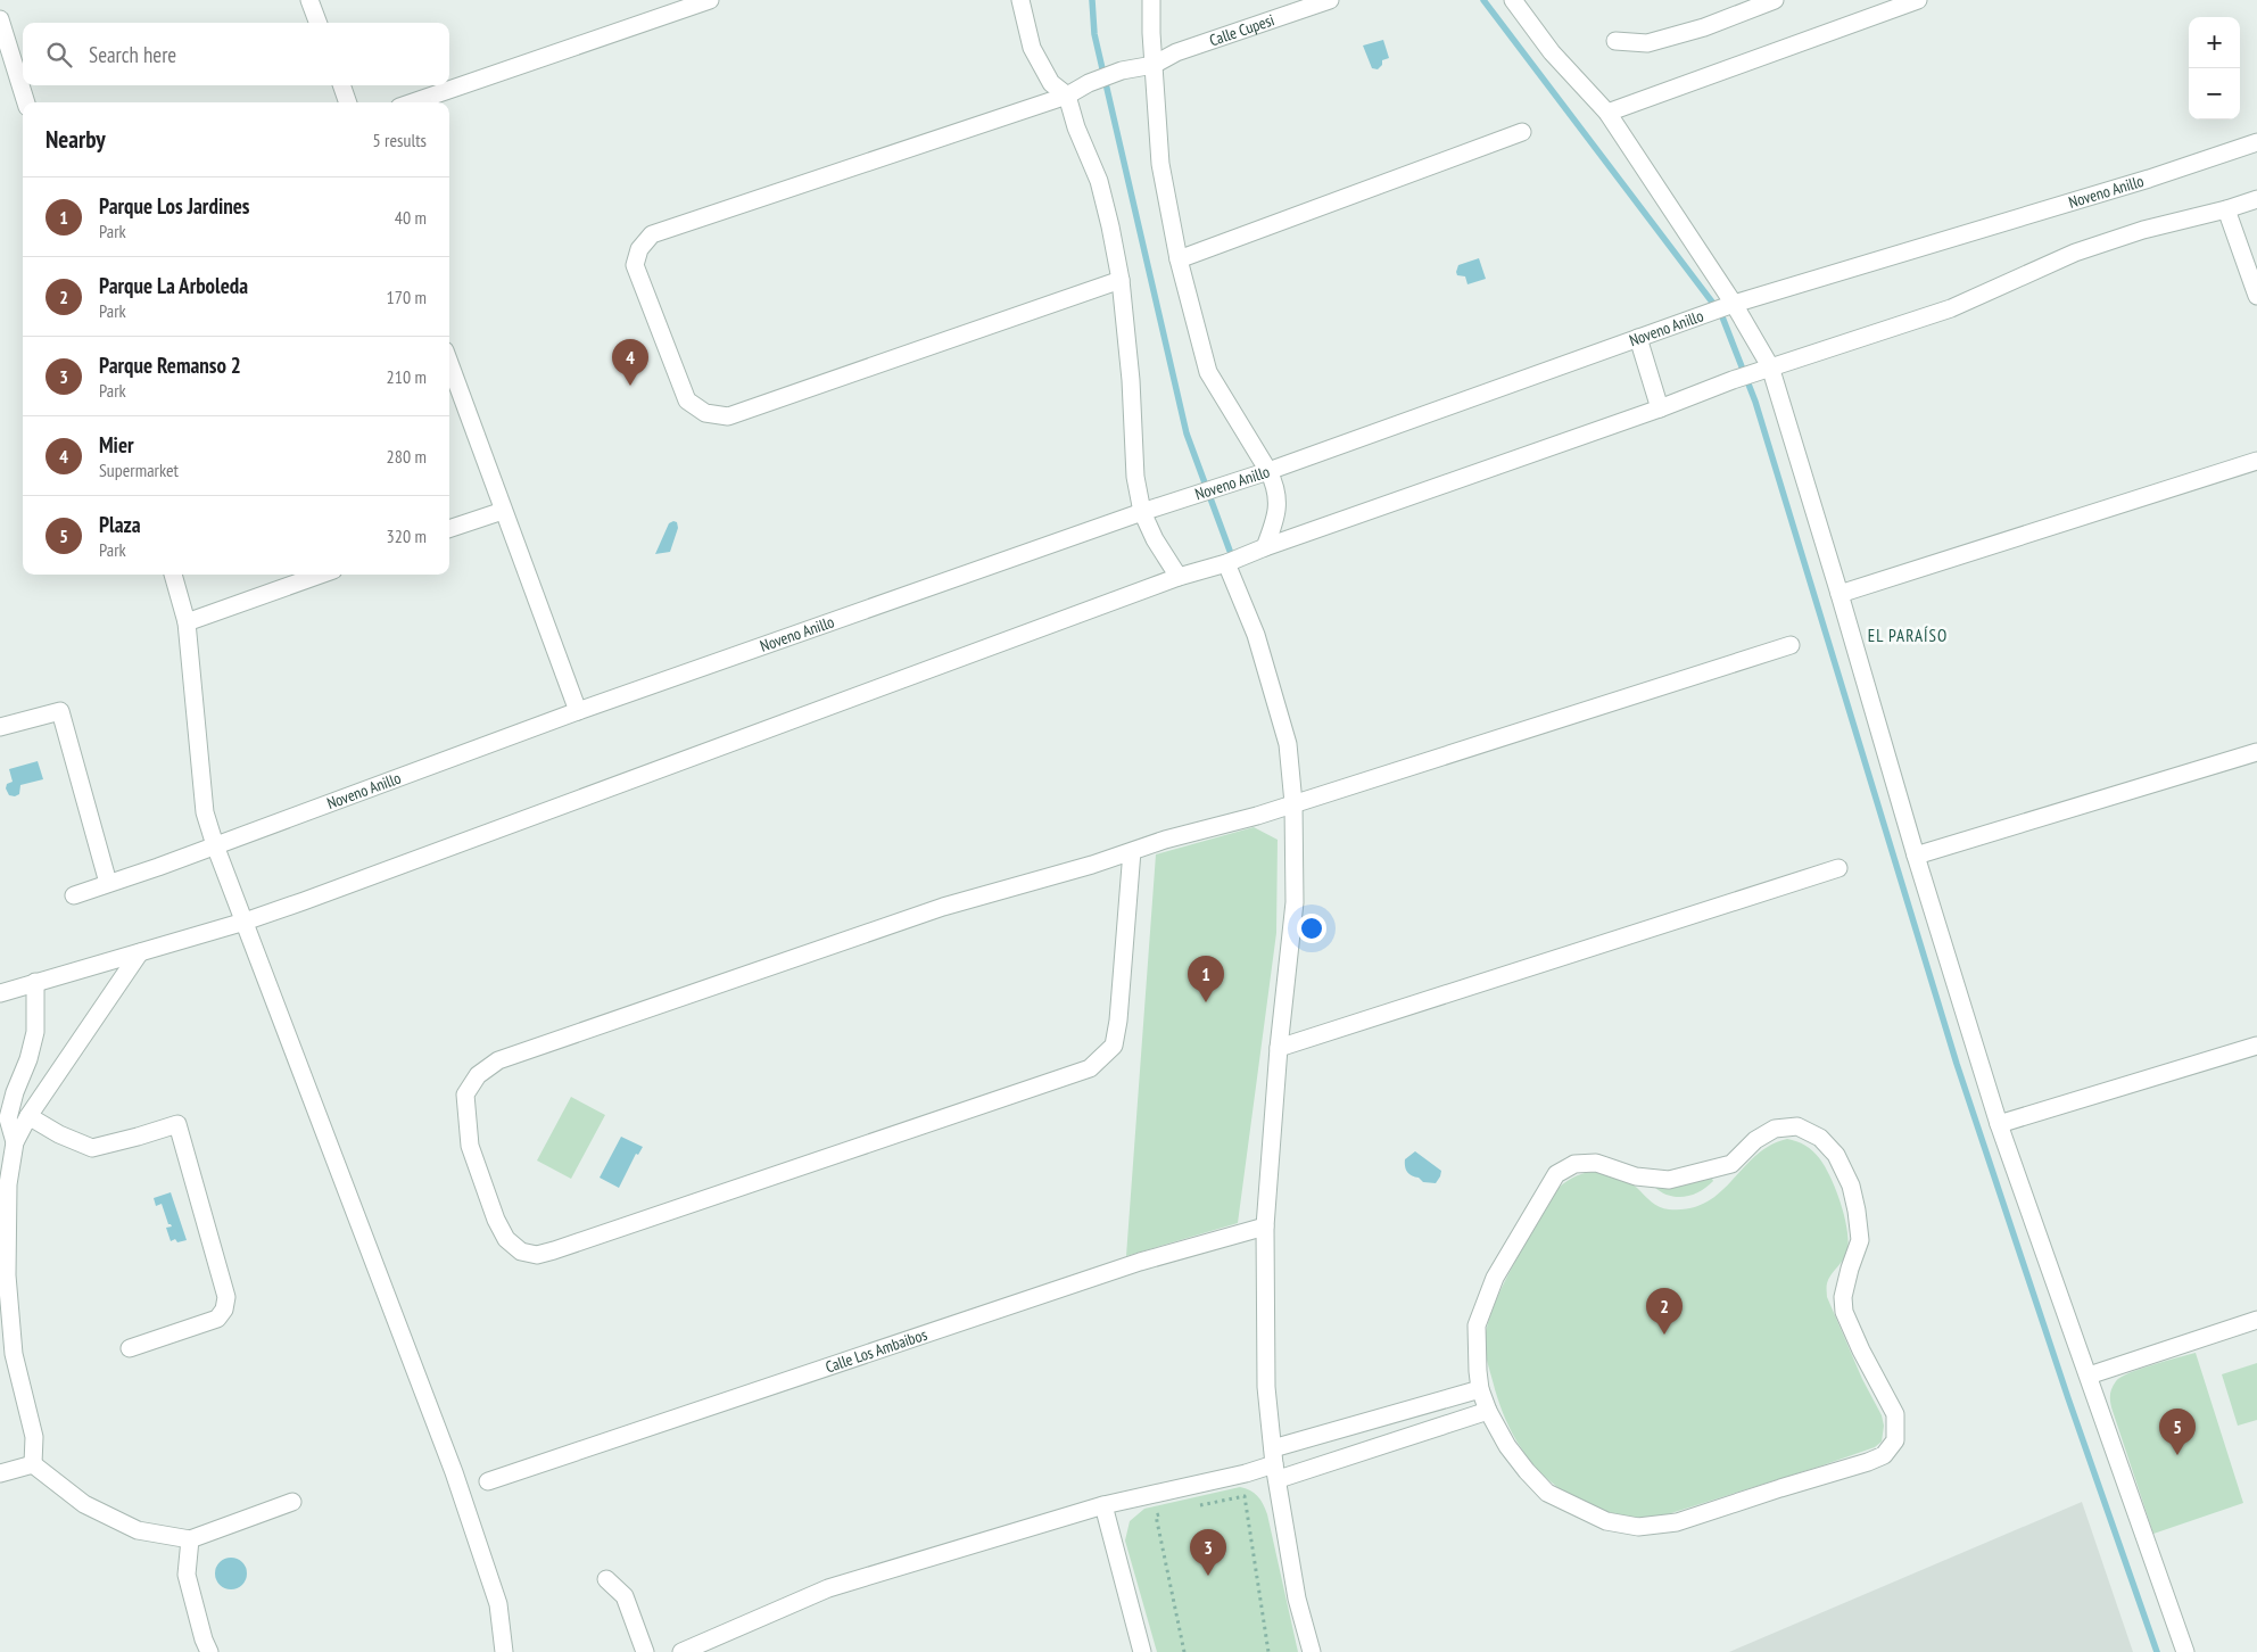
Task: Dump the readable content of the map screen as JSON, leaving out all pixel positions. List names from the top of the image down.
{
  "streets": {
    "street": ["Calle Cupesi", "Noveno Anillo", "Calle Los Ambaibos"]
  },
  "districts": ["EL PARAÍSO"],
  "page": {
    "map_buttons": ["+", "−"],
    "search": "Search here",
    "heading": ["Nearby", "5 results"],
    "list": [
      {
        "mark": "1",
        "name": "Parque Los Jardines",
        "note": "Park",
        "value": "40 m"
      },
      {
        "mark": "2",
        "name": "Parque La Arboleda",
        "note": "Park",
        "value": "170 m"
      },
      {
        "mark": "3",
        "name": "Parque Remanso 2",
        "note": "Park",
        "value": "210 m"
      },
      {
        "mark": "4",
        "name": "Mier",
        "note": "Supermarket",
        "value": "280 m"
      },
      {
        "mark": "5",
        "name": "Plaza",
        "note": "Park",
        "value": "320 m"
      }
    ],
    "pins": [
      "4",
      "1",
      "2",
      "5",
      "3"
    ]
  }
}
